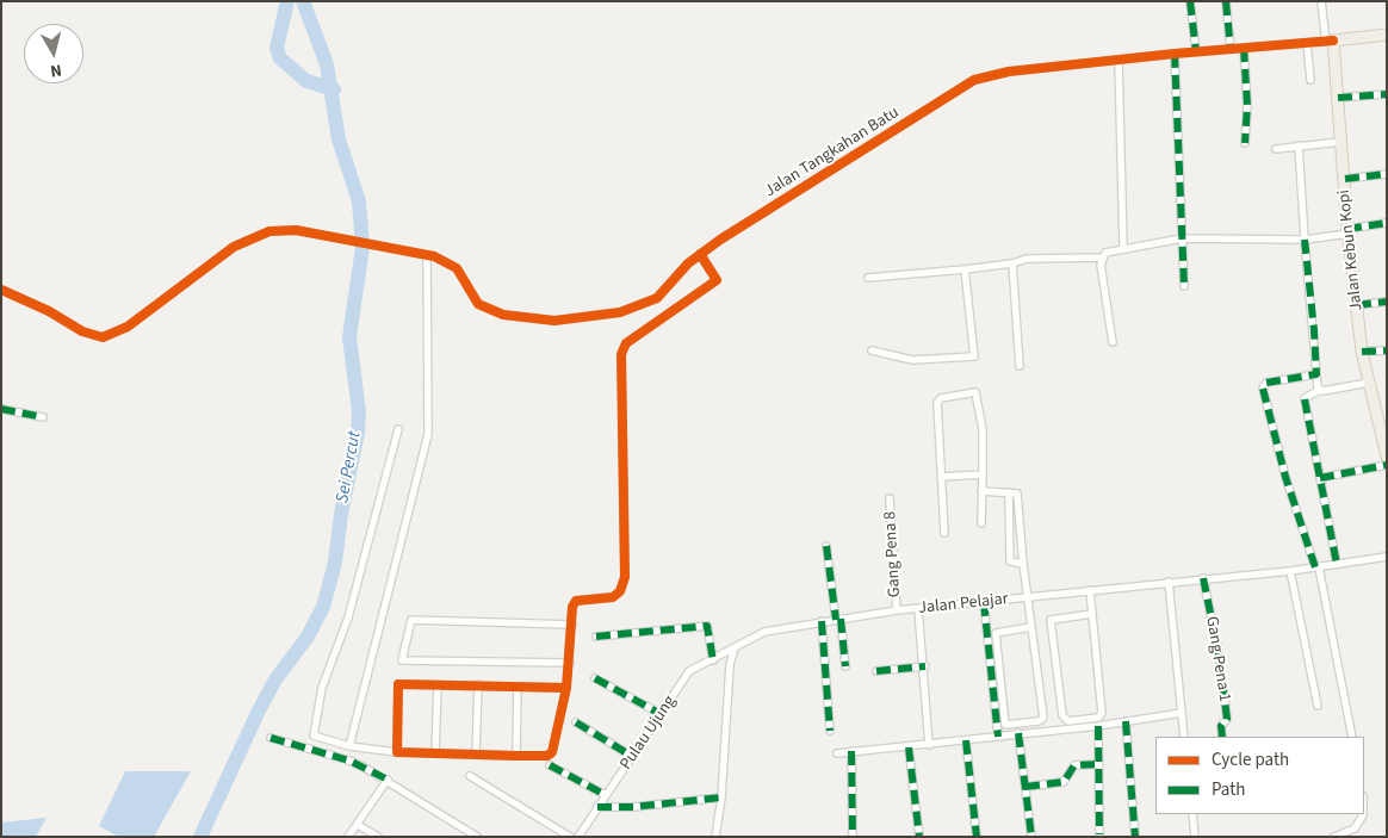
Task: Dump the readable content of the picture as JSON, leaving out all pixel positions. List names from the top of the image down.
{
  "streets": {
    "main road": ["Jalan Kebun Kopi"],
    "street": [
      "Jalan Tangkahan Batu",
      "Gang Pena 8",
      "Jalan Pelajar",
      "Gang Pena 1",
      "Pulau Ujung"
    ]
  },
  "crossings": [
    ["Jalan Tangkahan Batu", "Jalan Kebun Kopi"],
    ["Gang Pena 8", "Jalan Pelajar"],
    ["Jalan Pelajar", "Gang Pena 1"],
    ["Jalan Pelajar", "Pulau Ujung"]
  ],
  "water": ["Sei Percut"],
  "legend": ["Cycle path", "Path"],
  "north": "bottom"
}
